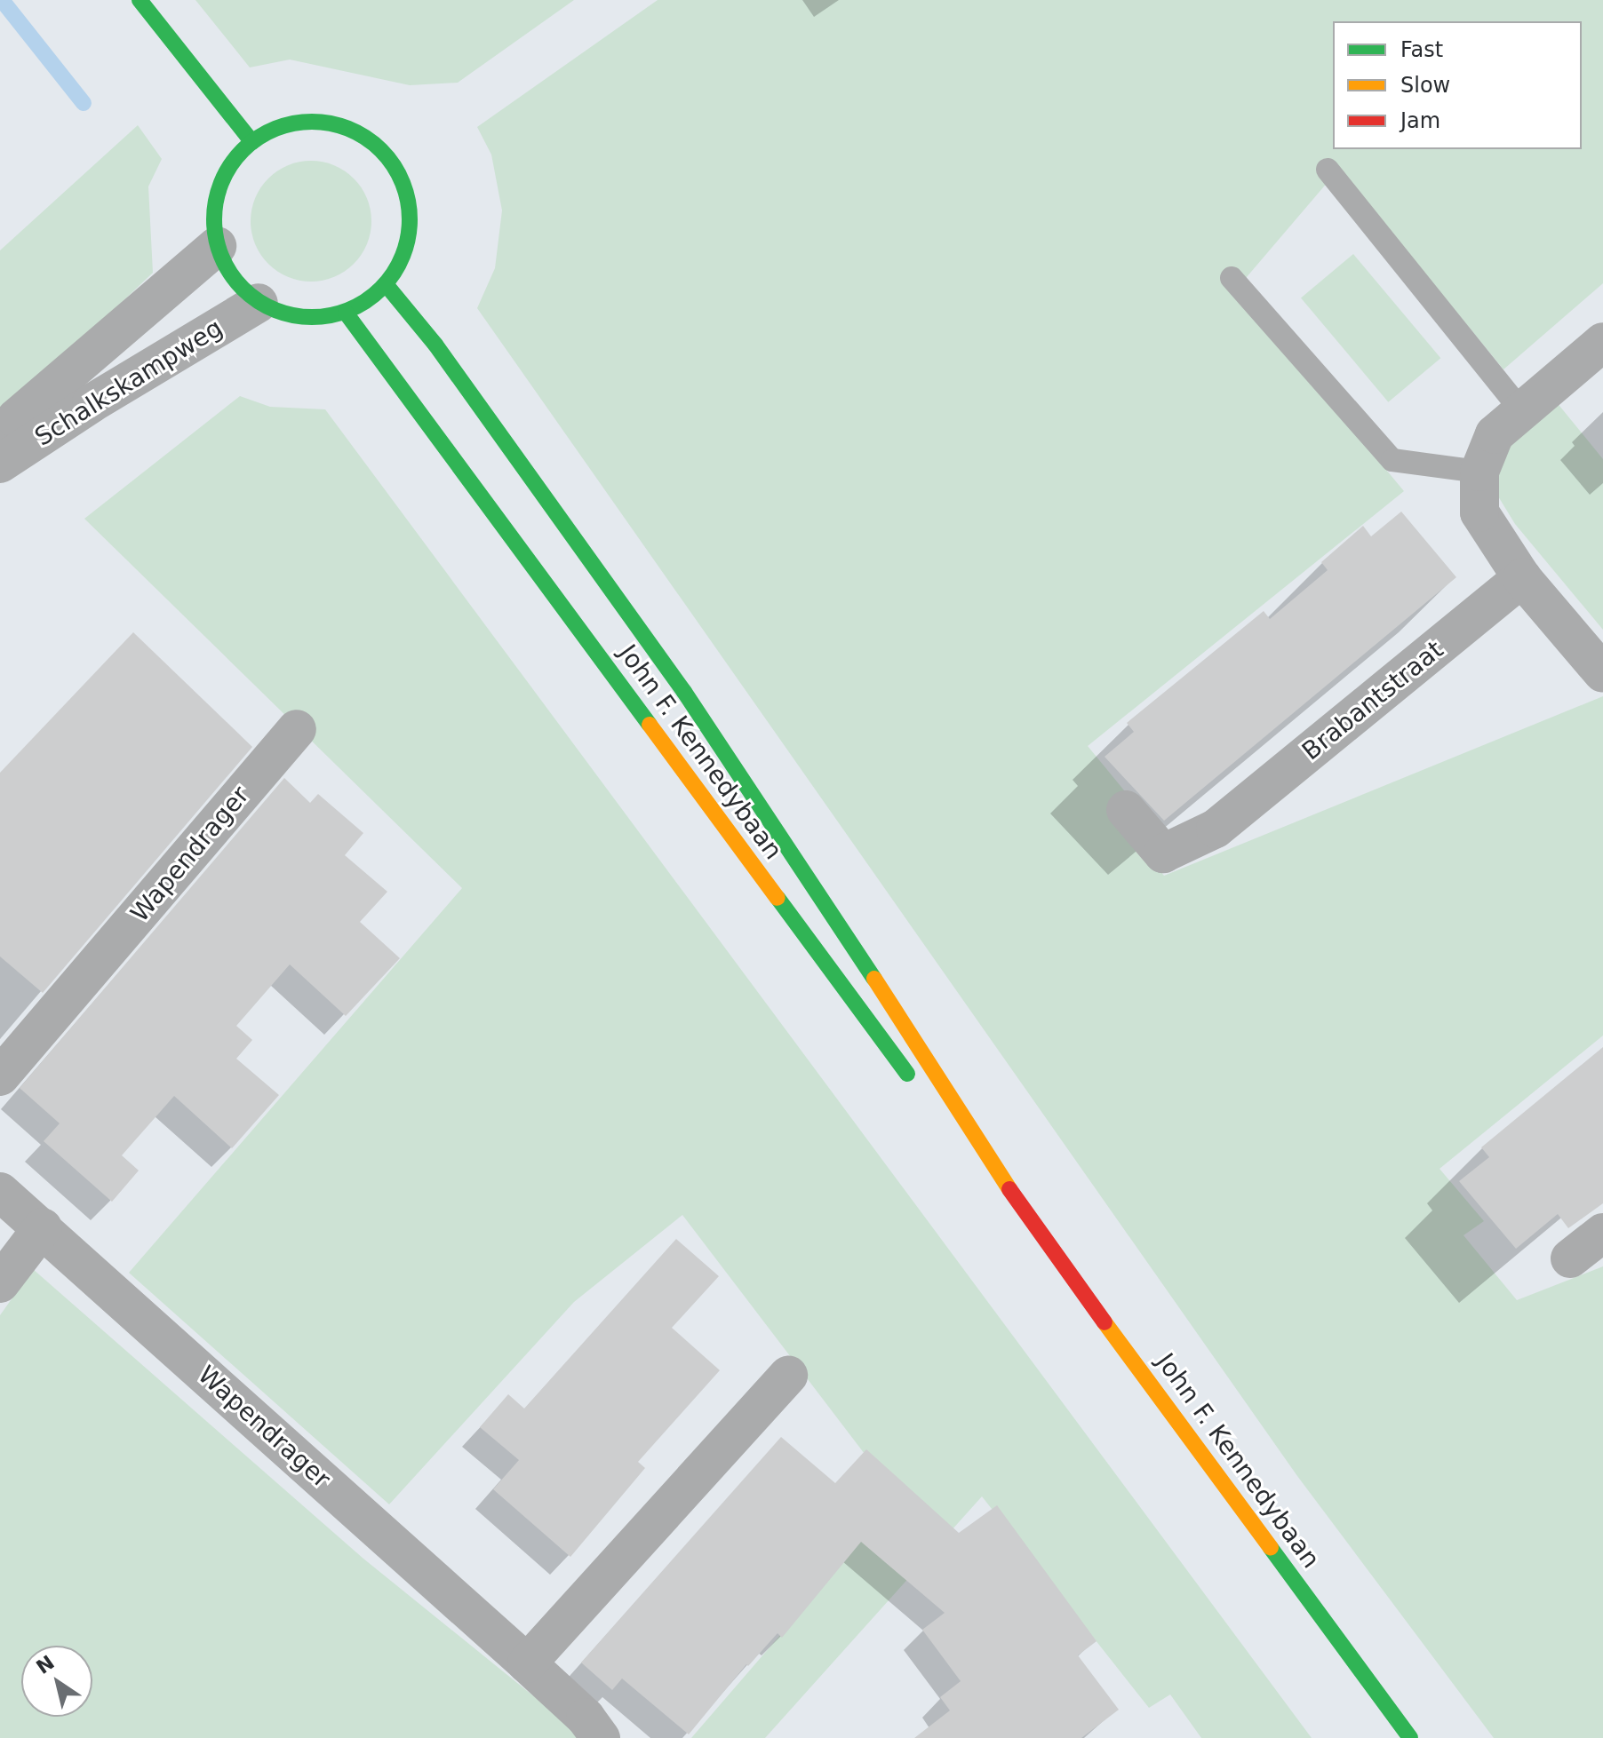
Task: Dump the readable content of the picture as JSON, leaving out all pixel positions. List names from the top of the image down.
{
  "streets": {
    "main road": ["John F. Kennedybaan"],
    "street": ["Schalkskampweg", "Brabantstraat", "Wapendrager"]
  },
  "crossings": [
    ["Schalkskampweg", "John F. Kennedybaan"]
  ],
  "legend": ["Fast", "Slow", "Jam"],
  "north": "top left"
}
